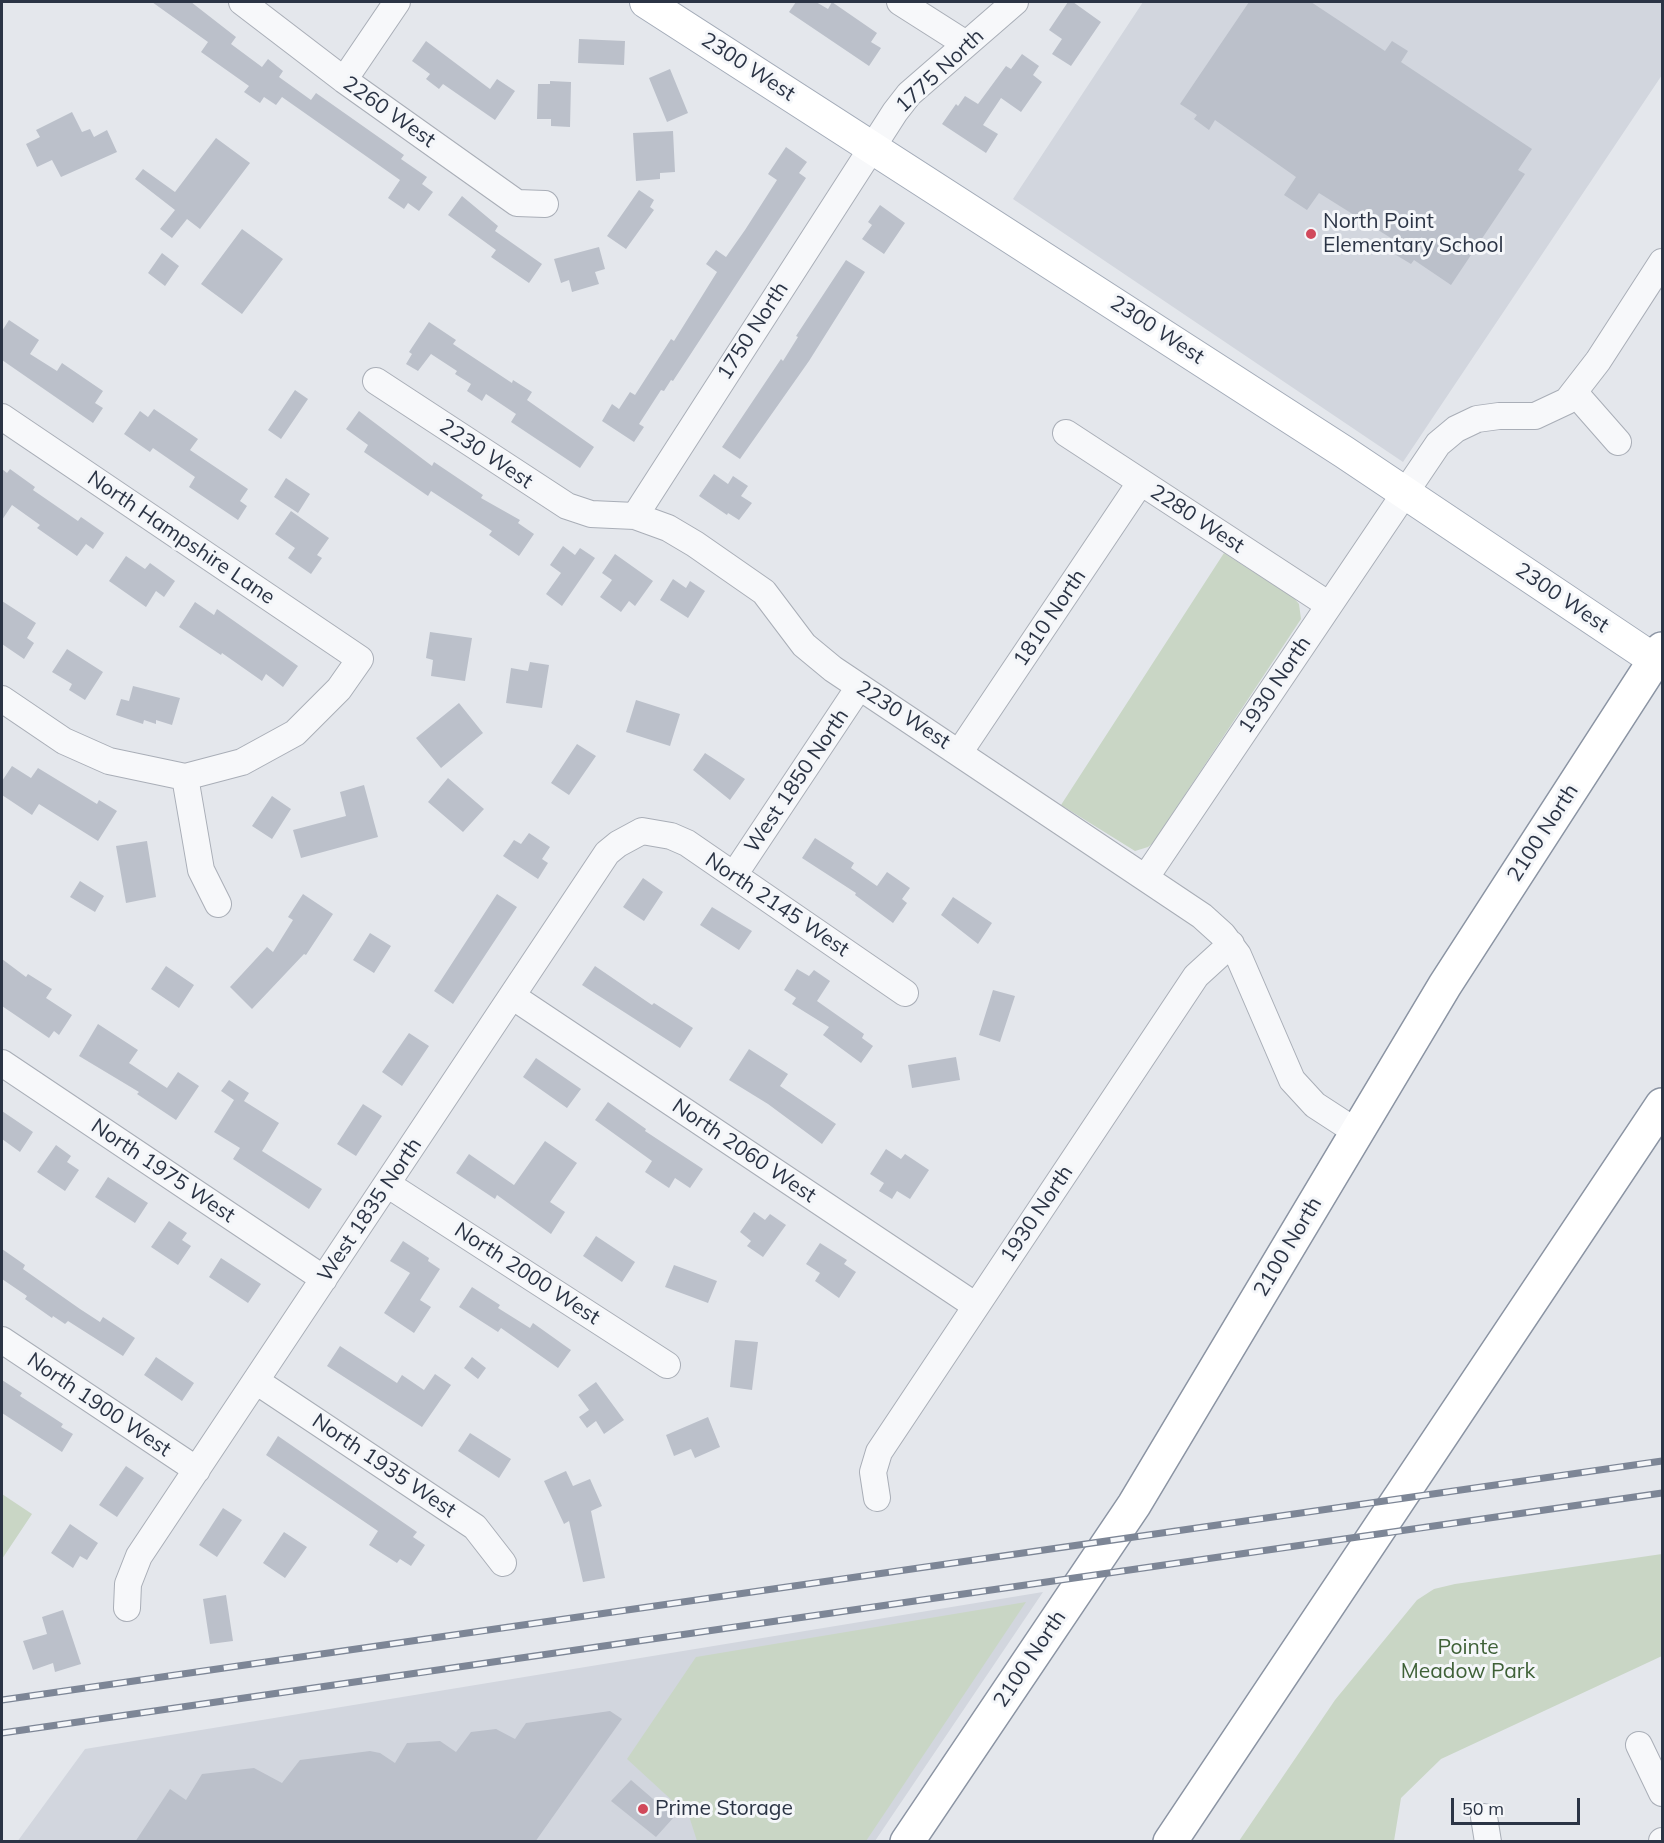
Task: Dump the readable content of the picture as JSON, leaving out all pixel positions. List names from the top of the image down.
{
  "streets": {
    "highway": ["2100 North"],
    "main road": ["2300 West"],
    "street": [
      "1775 North",
      "2260 West",
      "1750 North",
      "2230 West",
      "2280 West",
      "North Hampshire Lane",
      "1810 North",
      "1930 North",
      "West 1850 North",
      "North 2145 West",
      "North 2060 West",
      "North 1975 West",
      "West 1835 North",
      "North 2000 West",
      "North 1900 West",
      "North 1935 West"
    ]
  },
  "crossings": [
    ["2300 West", "1775 North"],
    ["2300 West", "1750 North"],
    ["2300 West", "1930 North"],
    ["2300 West", "2100 North"],
    ["1775 North", "1750 North"],
    ["1750 North", "2230 West"],
    ["2230 West", "1810 North"],
    ["2230 West", "1930 North"],
    ["2230 West", "West 1850 North"],
    ["2230 West", "2100 North"],
    ["2280 West", "1810 North"],
    ["2280 West", "1930 North"],
    ["1930 North", "North 2060 West"],
    ["West 1850 North", "North 2145 West"],
    ["North 2145 West", "West 1835 North"],
    ["North 2060 West", "West 1835 North"],
    ["North 1975 West", "West 1835 North"],
    ["West 1835 North", "North 2000 West"],
    ["West 1835 North", "North 1900 West"],
    ["West 1835 North", "North 1935 West"]
  ],
  "parks": ["Pointe Meadow Park"],
  "places": ["North Point Elementary School", "Prime Storage"],
  "scale_bar": "50 m"
}
